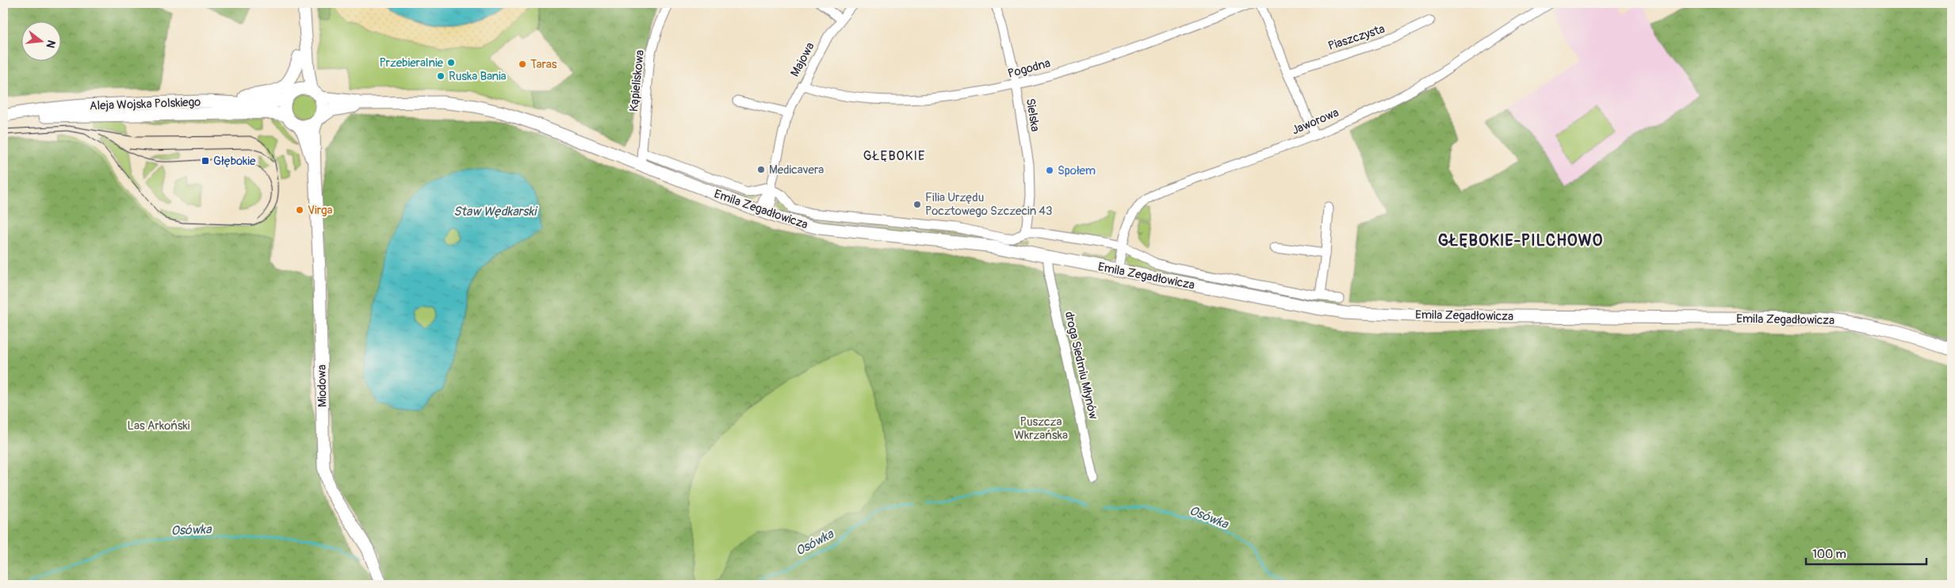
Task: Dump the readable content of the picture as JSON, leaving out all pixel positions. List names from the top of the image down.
{
  "streets": {
    "main road": ["Aleja Wojska Polskiego", "Emila Zegadłowicza", "Miodowa"],
    "street": [
      "Piaszczysta",
      "Majowa",
      "Pogodna",
      "Kąpieliskowa",
      "Sielska",
      "Jaworowa",
      "droga Siedmiu Młynów"
    ]
  },
  "crossings": [
    ["Majowa", "Pogodna"],
    ["Majowa", "Emila Zegadłowicza"],
    ["Pogodna", "Sielska"],
    ["Kąpieliskowa", "Emila Zegadłowicza"],
    ["Aleja Wojska Polskiego", "Emila Zegadłowicza"],
    ["Aleja Wojska Polskiego", "Miodowa"],
    ["Jaworowa", "Emila Zegadłowicza"],
    ["Emila Zegadłowicza", "droga Siedmiu Młynów"],
    ["Emila Zegadłowicza", "Miodowa"]
  ],
  "districts": ["GŁĘBOKIE", "GŁĘBOKIE-PILCHOWO"],
  "water": ["Staw Wędkarski", "Osówka"],
  "parks": ["Puszcza Wkrzańska", "Las Arkoński"],
  "places": {
    "other": [
      "Przebieralnie",
      "Taras",
      "Ruska Bania",
      "Medicavera",
      "Społem",
      "Filia Urzędu Pocztowego Szczecin 43",
      "Virga"
    ],
    "transit": ["Głębokie"]
  },
  "scale_bar": "100 m",
  "north": "right"
}
